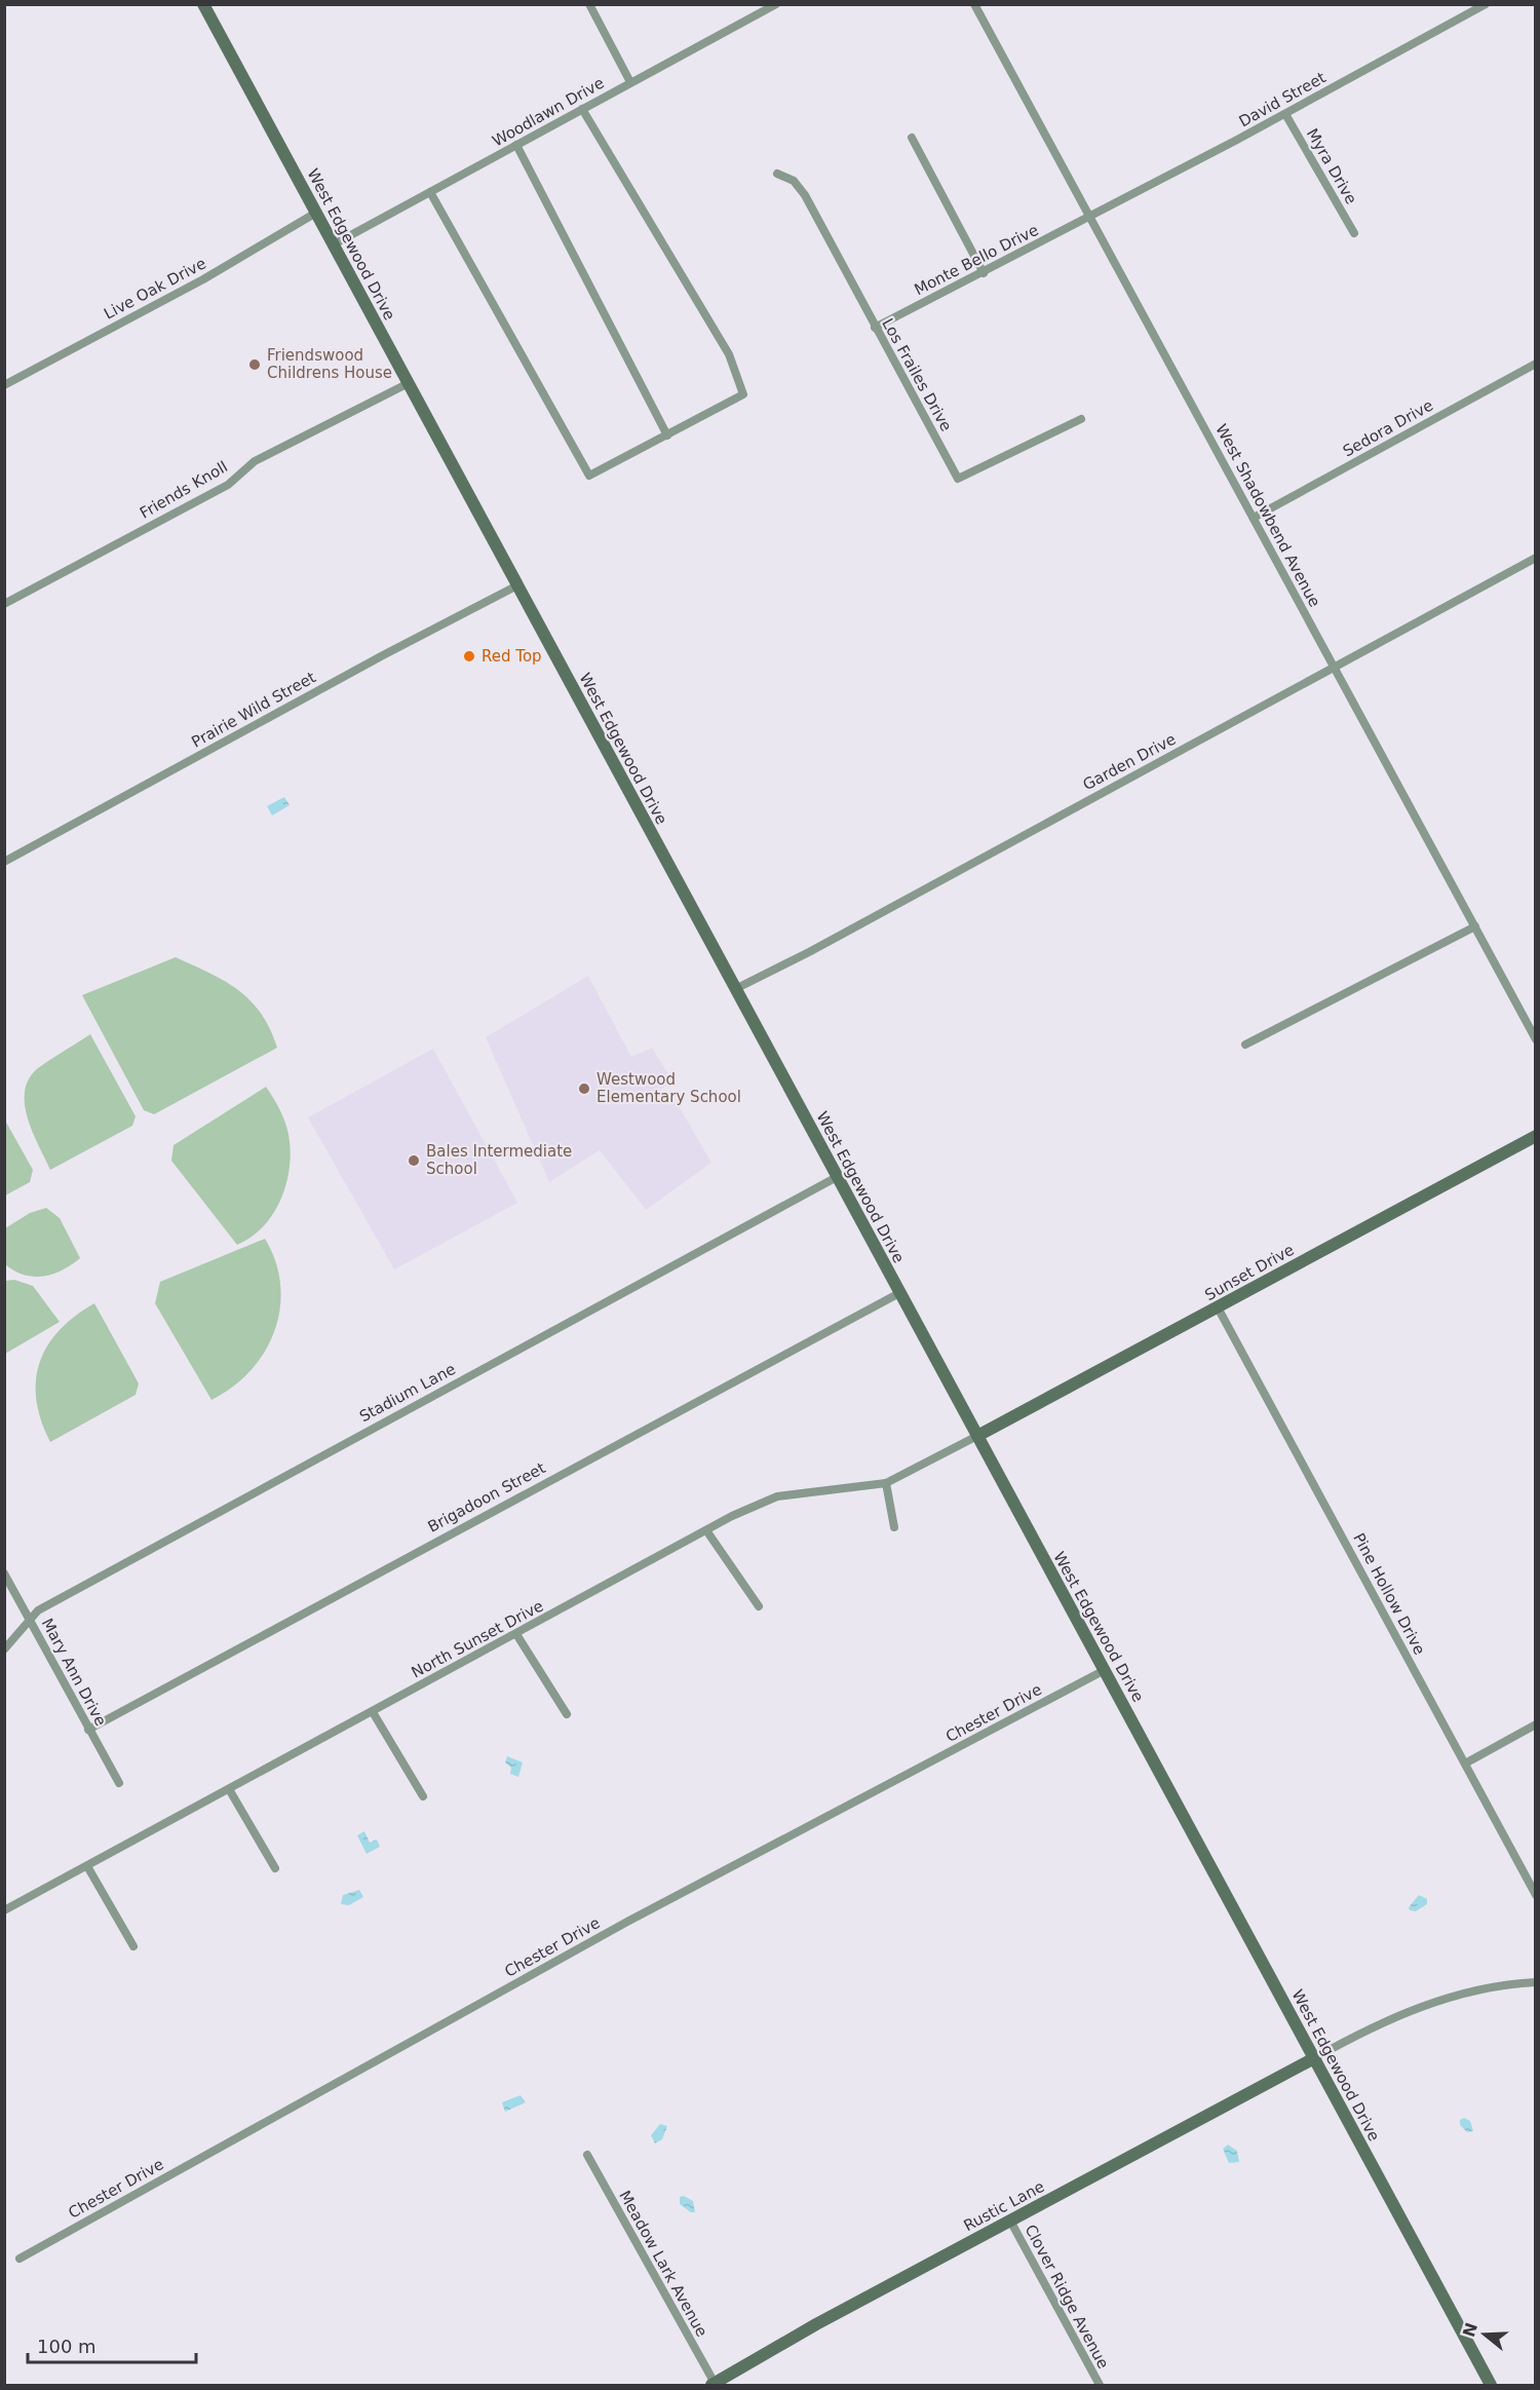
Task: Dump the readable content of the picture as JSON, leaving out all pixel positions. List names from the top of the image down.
{
  "streets": {
    "main road": ["West Edgewood Drive", "Sunset Drive", "Rustic Lane"],
    "street": [
      "David Street",
      "Woodlawn Drive",
      "Myra Drive",
      "Monte Bello Drive",
      "Live Oak Drive",
      "Los Frailes Drive",
      "Sedora Drive",
      "Friends Knoll",
      "West Shadowbend Avenue",
      "Prairie Wild Street",
      "Garden Drive",
      "Stadium Lane",
      "Brigadoon Street",
      "Pine Hollow Drive",
      "North Sunset Drive",
      "Mary Ann Drive",
      "Chester Drive",
      "Meadow Lark Avenue",
      "Clover Ridge Avenue"
    ]
  },
  "crossings": [
    ["David Street", "Myra Drive"],
    ["David Street", "Monte Bello Drive"],
    ["David Street", "West Shadowbend Avenue"],
    ["Woodlawn Drive", "West Edgewood Drive"],
    ["West Edgewood Drive", "Live Oak Drive"],
    ["West Edgewood Drive", "Friends Knoll"],
    ["West Edgewood Drive", "Prairie Wild Street"],
    ["West Edgewood Drive", "Garden Drive"],
    ["West Edgewood Drive", "Sunset Drive"],
    ["West Edgewood Drive", "Stadium Lane"],
    ["West Edgewood Drive", "Brigadoon Street"],
    ["West Edgewood Drive", "North Sunset Drive"],
    ["West Edgewood Drive", "Chester Drive"],
    ["West Edgewood Drive", "Rustic Lane"],
    ["Monte Bello Drive", "Los Frailes Drive"],
    ["Monte Bello Drive", "West Shadowbend Avenue"],
    ["Sedora Drive", "West Shadowbend Avenue"],
    ["West Shadowbend Avenue", "Garden Drive"],
    ["Sunset Drive", "Pine Hollow Drive"],
    ["Sunset Drive", "North Sunset Drive"],
    ["Stadium Lane", "Mary Ann Drive"],
    ["Brigadoon Street", "Mary Ann Drive"],
    ["Rustic Lane", "Meadow Lark Avenue"],
    ["Rustic Lane", "Clover Ridge Avenue"]
  ],
  "places": [
    "Friendswood Childrens House",
    "Red Top",
    "Westwood Elementary School",
    "Bales Intermediate School"
  ],
  "scale_bar": "100 m",
  "north": "left"
}
